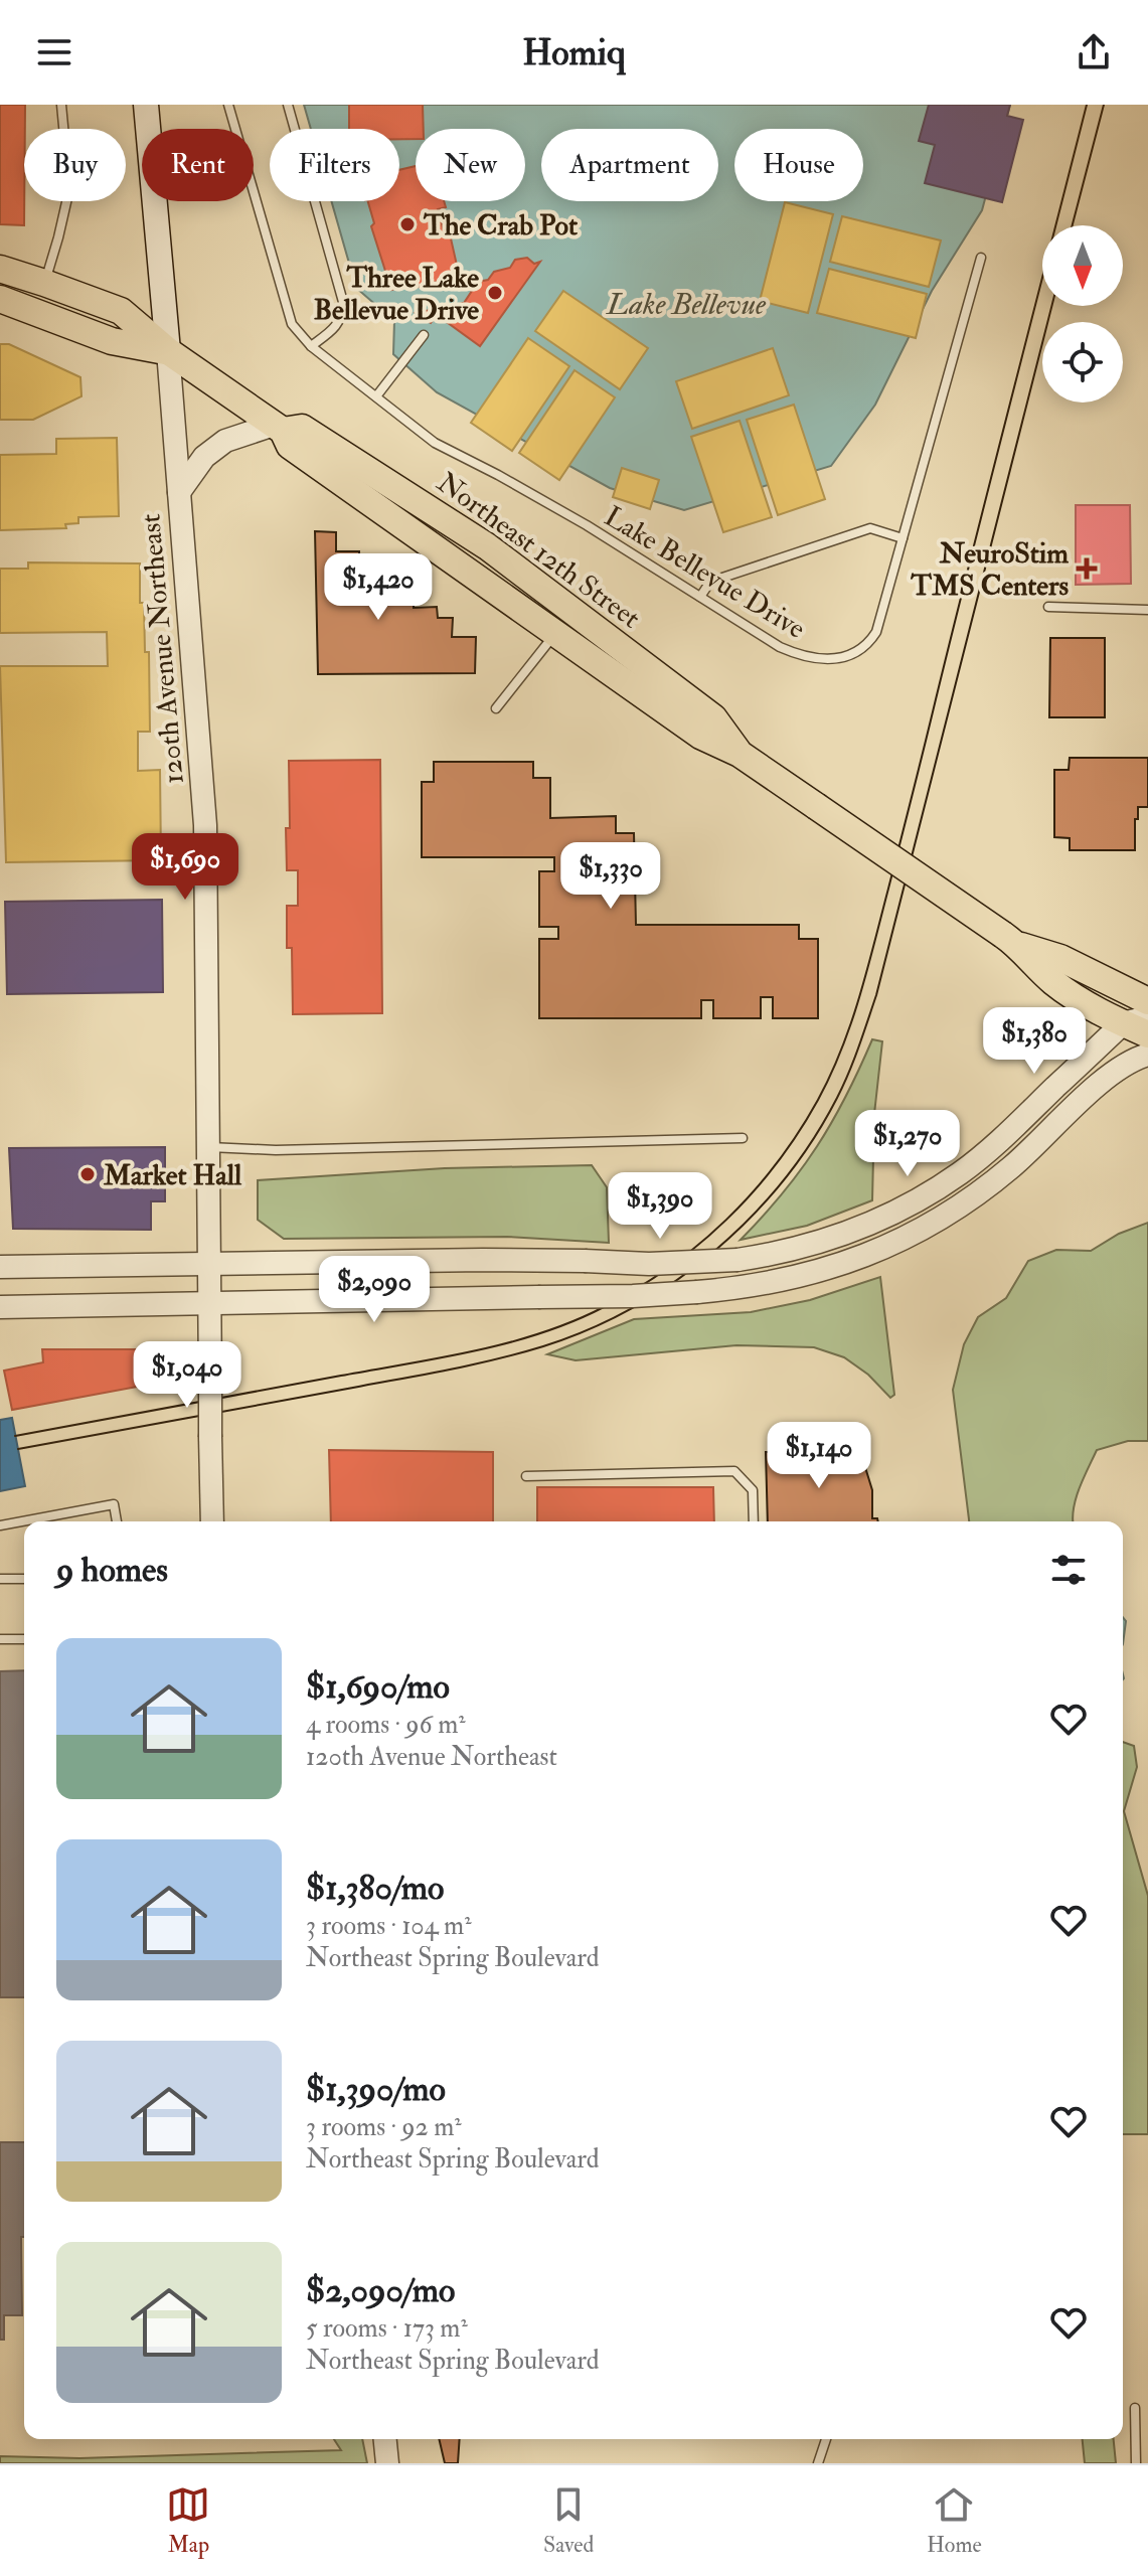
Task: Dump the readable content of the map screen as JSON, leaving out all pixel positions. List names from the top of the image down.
{
  "streets": {
    "main road": ["Northeast 12th Street", "120th Avenue Northeast"],
    "lane": ["Lake Bellevue Drive"]
  },
  "crossings": [
    ["Northeast 12th Street", "120th Avenue Northeast"]
  ],
  "water": ["Lake Bellevue"],
  "places": {
    "other": ["The Crab Pot", "Three Lake Bellevue Drive", "Market Hall"],
    "health": ["NeuroStim TMS Centers"]
  },
  "north": "bottom",
  "page": {
    "header": "Homiq",
    "chip": [
      "Buy",
      "Rent",
      "Filters",
      "New",
      "Apartment",
      "House"
    ],
    "price": [
      "$1,420",
      "$1,690",
      "$1,330",
      "$1,380",
      "$1,270",
      "$1,390",
      "$2,090",
      "$1,040",
      "$1,140"
    ],
    "heading": "9 homes",
    "list": [
      {
        "name": "$1,690/mo",
        "note": "4 rooms · 96 m² · 120th Avenue Northeast"
      },
      {
        "name": "$1,380/mo",
        "note": "3 rooms · 104 m² · Northeast Spring Boulevard"
      },
      {
        "name": "$1,390/mo",
        "note": "3 rooms · 92 m² · Northeast Spring Boulevard"
      },
      {
        "name": "$2,090/mo",
        "note": "5 rooms · 173 m² · Northeast Spring Boulevard"
      }
    ],
    "tabs": ["Map", "Saved", "Home"]
  }
}
